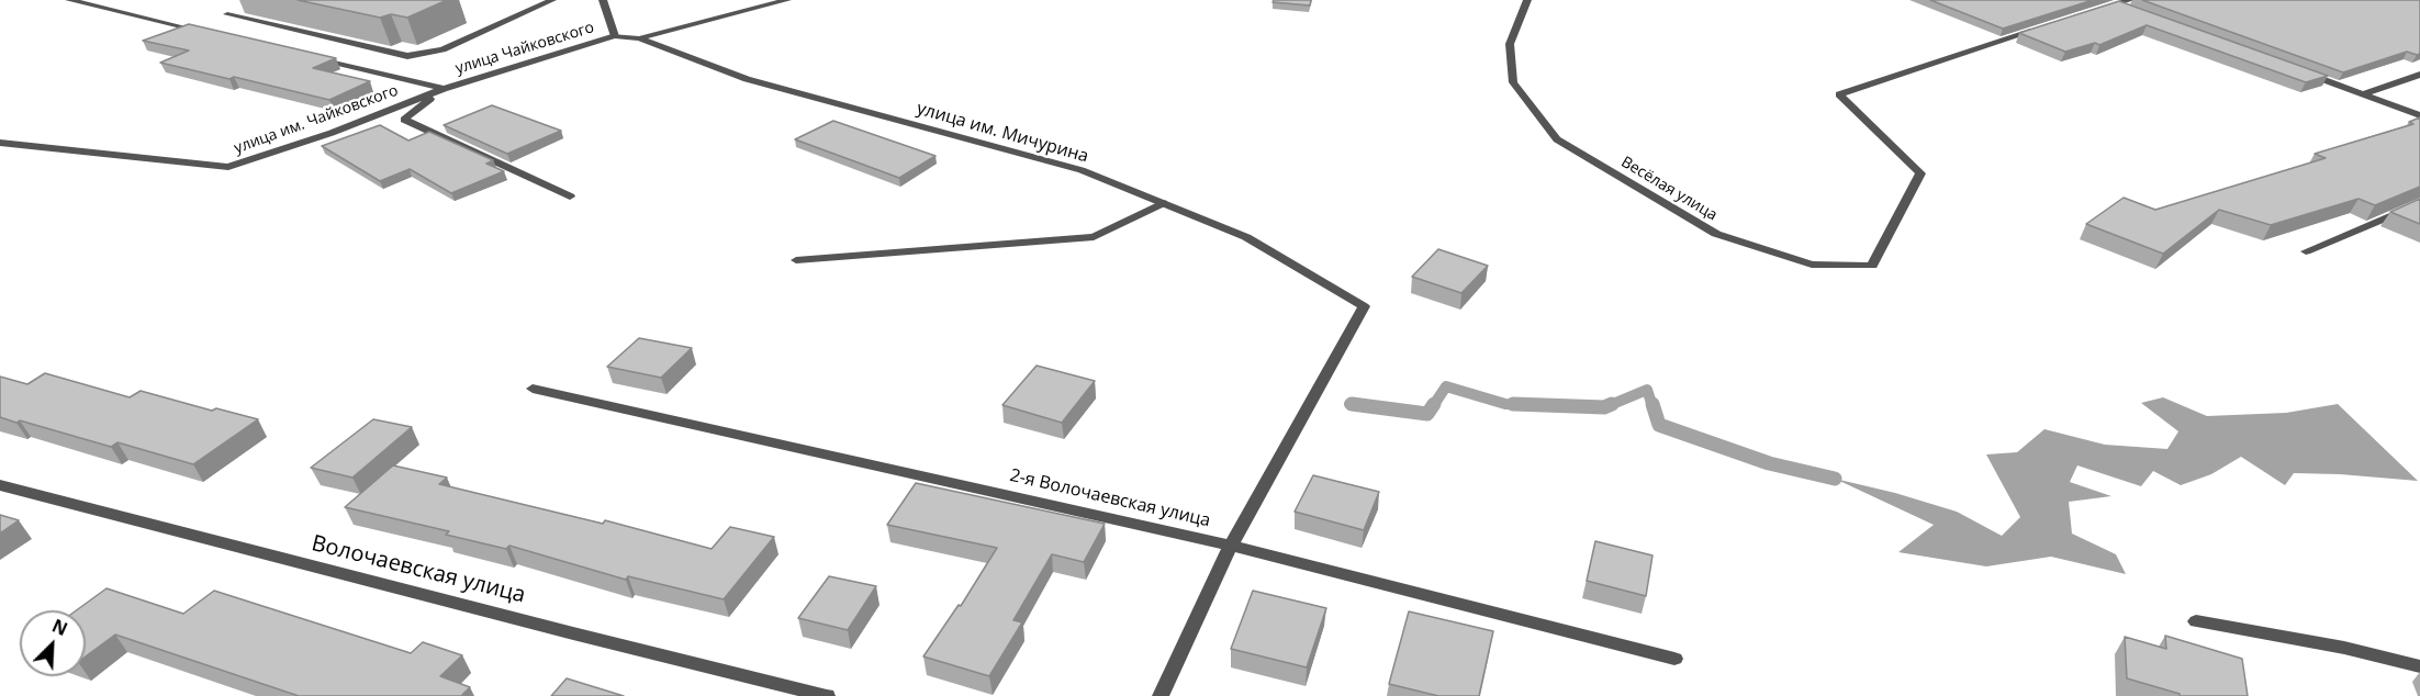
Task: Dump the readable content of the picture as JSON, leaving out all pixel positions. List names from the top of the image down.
{
  "streets": {
    "street": [
      "улица Чайковского",
      "улица им. Чайковского",
      "улица им. Мичурина",
      "Весёлая улица",
      "2-я Волочаевская улица",
      "Волочаевская улица"
    ]
  },
  "crossings": [
    ["улица Чайковского", "улица им. Чайковского"],
    ["улица Чайковского", "улица им. Мичурина"],
    ["улица им. Мичурина", "2-я Волочаевская улица"]
  ],
  "north": "top right"
}
